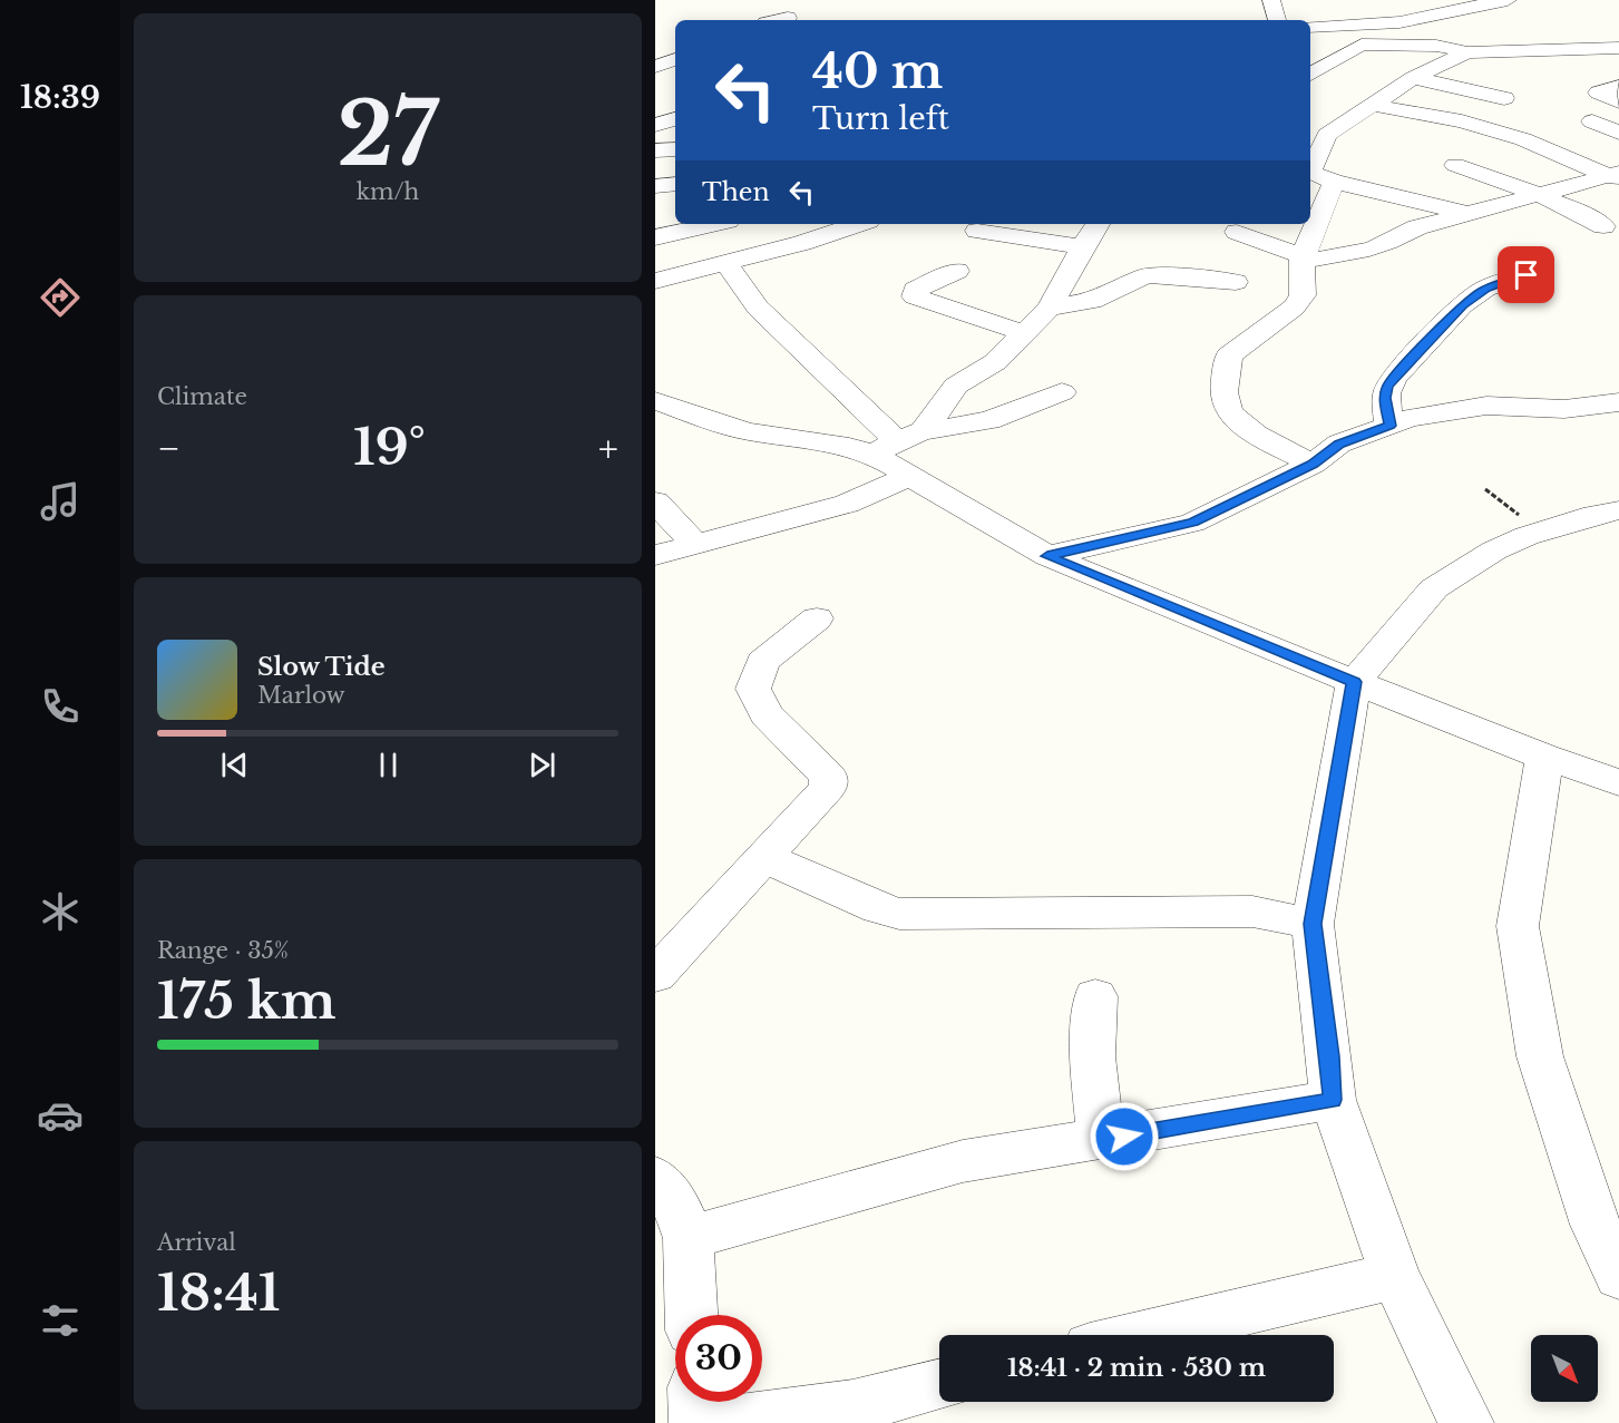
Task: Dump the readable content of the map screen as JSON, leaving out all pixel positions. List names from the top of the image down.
{
  "north": "bottom right",
  "page": {
    "tabs": "18:39",
    "tile": [
      ["27", "km/h"],
      "Climate",
      ["Range · 35%", "175 km"],
      ["Arrival", "18:41"]
    ],
    "turn": ["40 m", "Turn left"],
    "then": "Then",
    "heat": ["−", "19°", "+"],
    "song": ["Slow Tide", "Marlow"],
    "limit": "30",
    "trip": "18:41 · 2 min · 530 m"
  }
}
